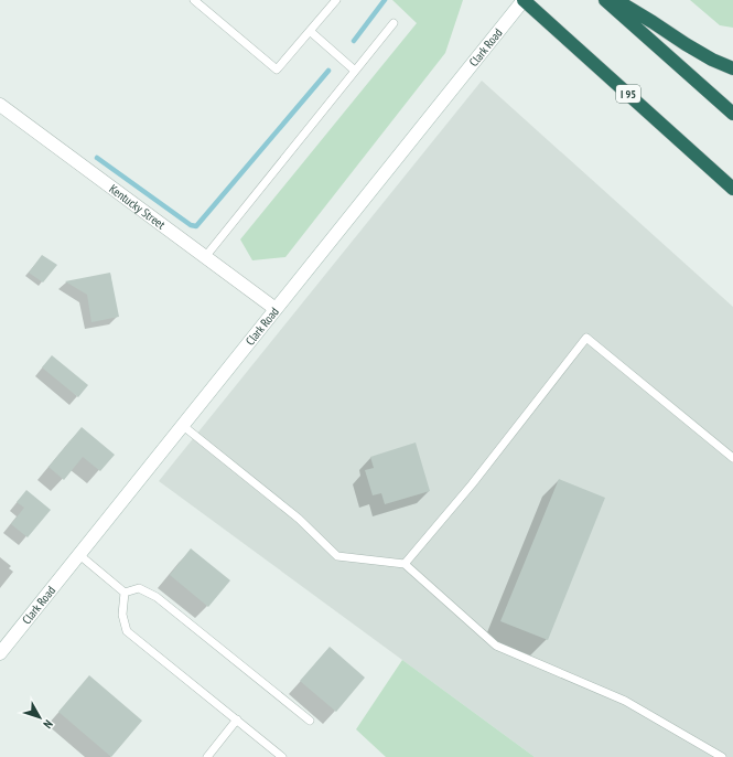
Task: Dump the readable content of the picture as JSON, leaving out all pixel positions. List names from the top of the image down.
{
  "streets": {
    "highway": ["I 95"],
    "street": ["Clark Road", "Kentucky Street"]
  },
  "crossings": [
    ["Clark Road", "I 95"],
    ["Clark Road", "Kentucky Street"]
  ],
  "north": "bottom right"
}
